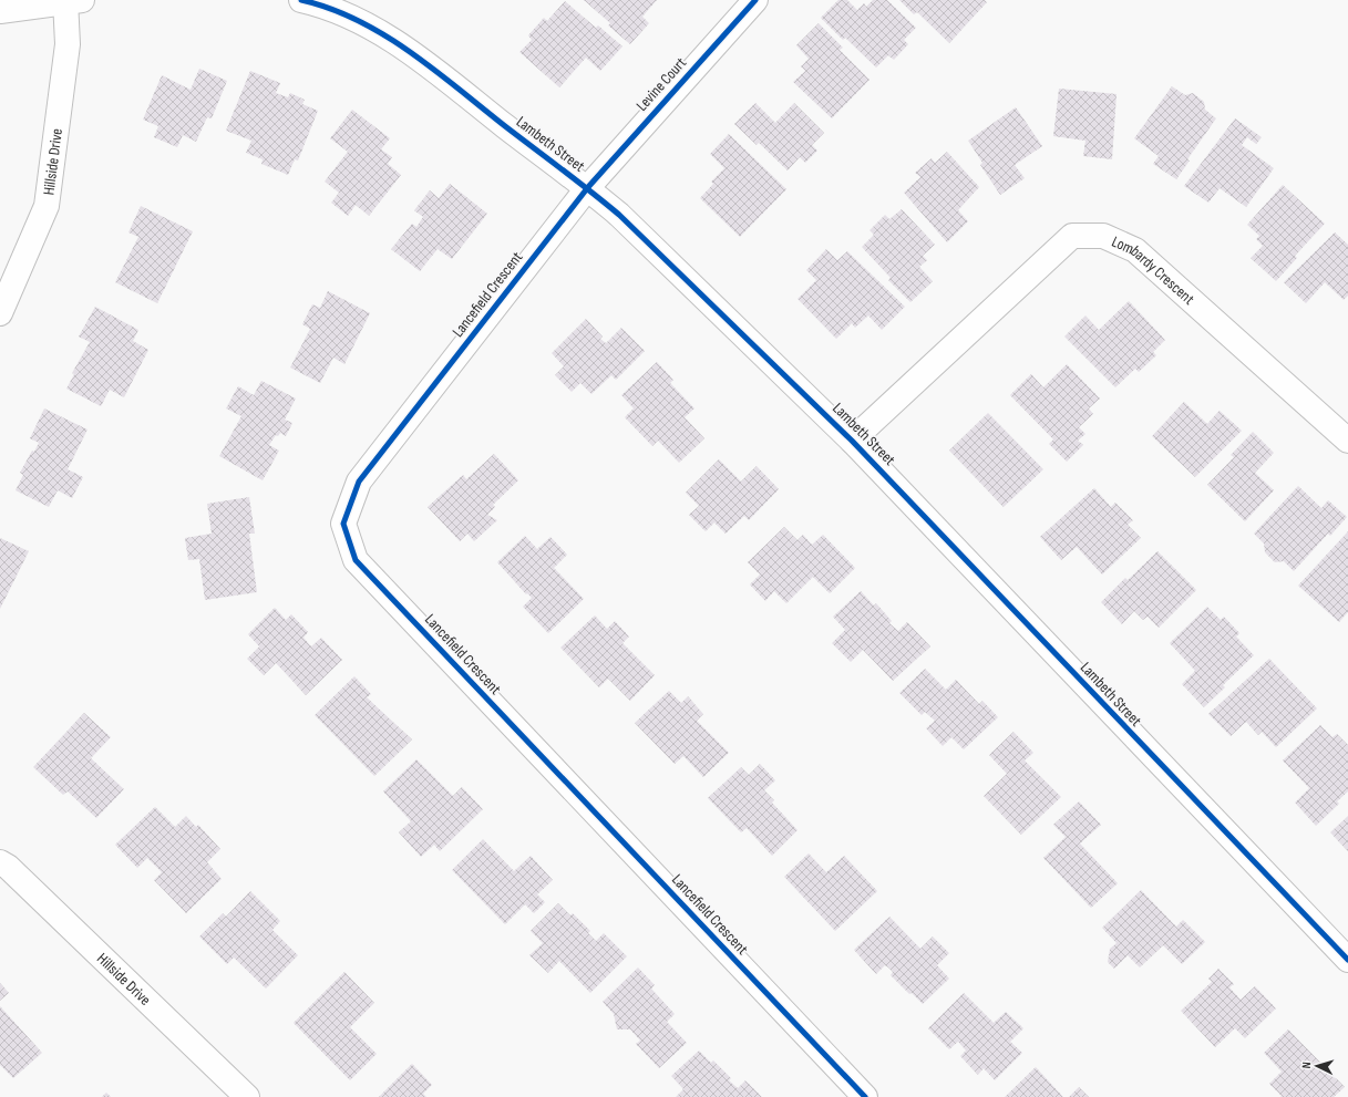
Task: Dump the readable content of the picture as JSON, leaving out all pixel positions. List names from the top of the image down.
{
  "streets": {
    "street": [
      "Levine Court",
      "Lambeth Street",
      "Hillside Drive",
      "Lombardy Crescent",
      "Lancefield Crescent"
    ]
  },
  "crossings": [
    ["Levine Court", "Lambeth Street"],
    ["Levine Court", "Lancefield Crescent"],
    ["Lambeth Street", "Lombardy Crescent"],
    ["Lambeth Street", "Lancefield Crescent"]
  ],
  "north": "left"
}
